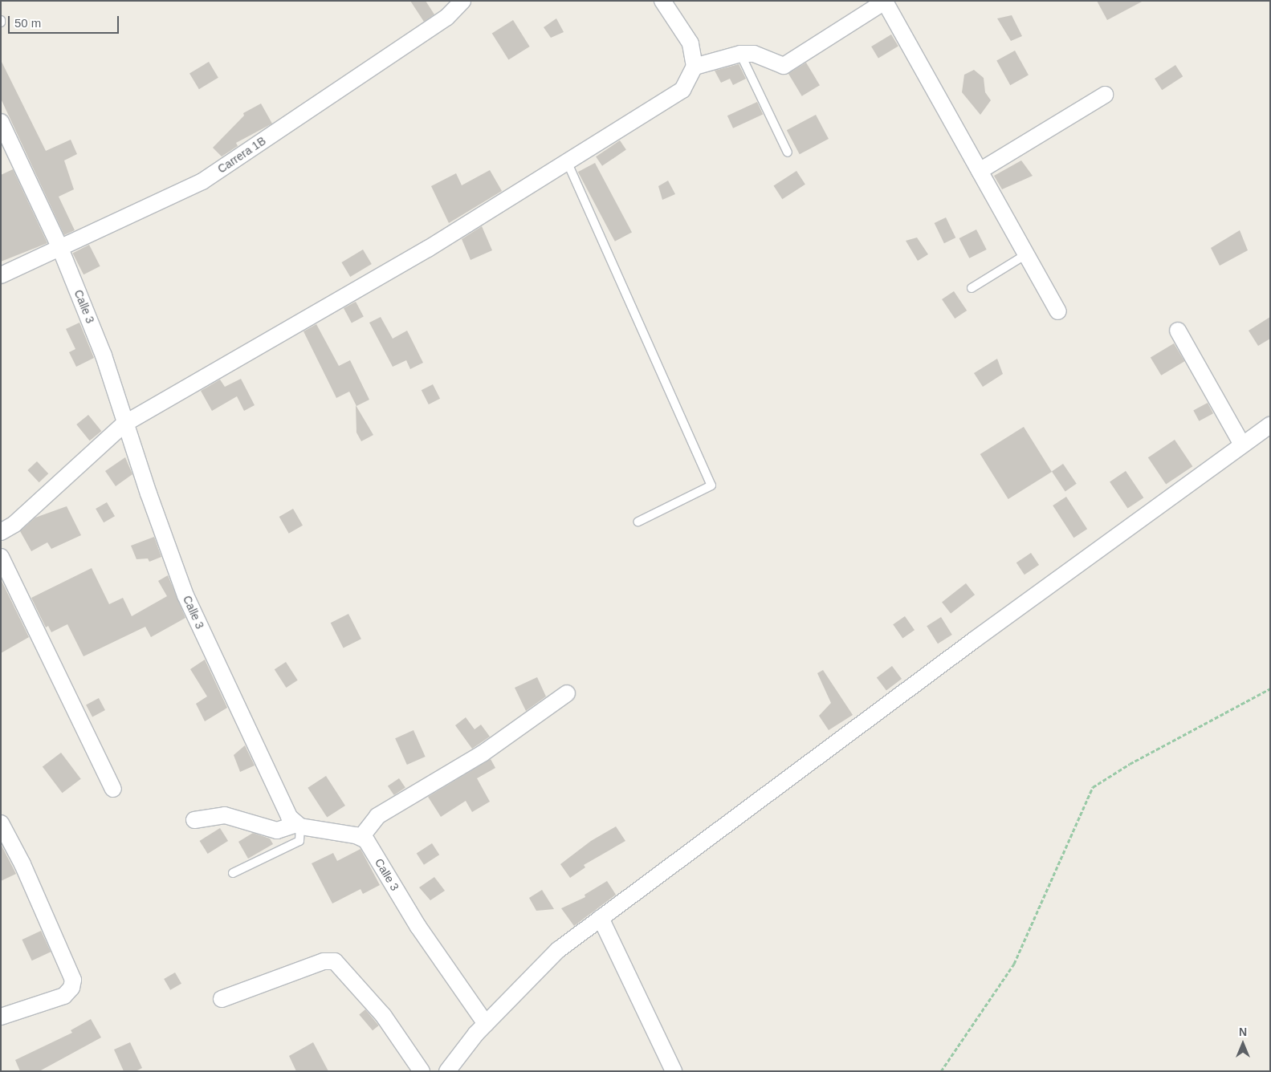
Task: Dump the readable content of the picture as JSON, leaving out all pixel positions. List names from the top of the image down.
{
  "streets": {
    "street": ["Carrera 1B", "Calle 3"]
  },
  "crossings": [
    ["Carrera 1B", "Calle 3"]
  ],
  "scale_bar": "50 m",
  "north": "top"
}
